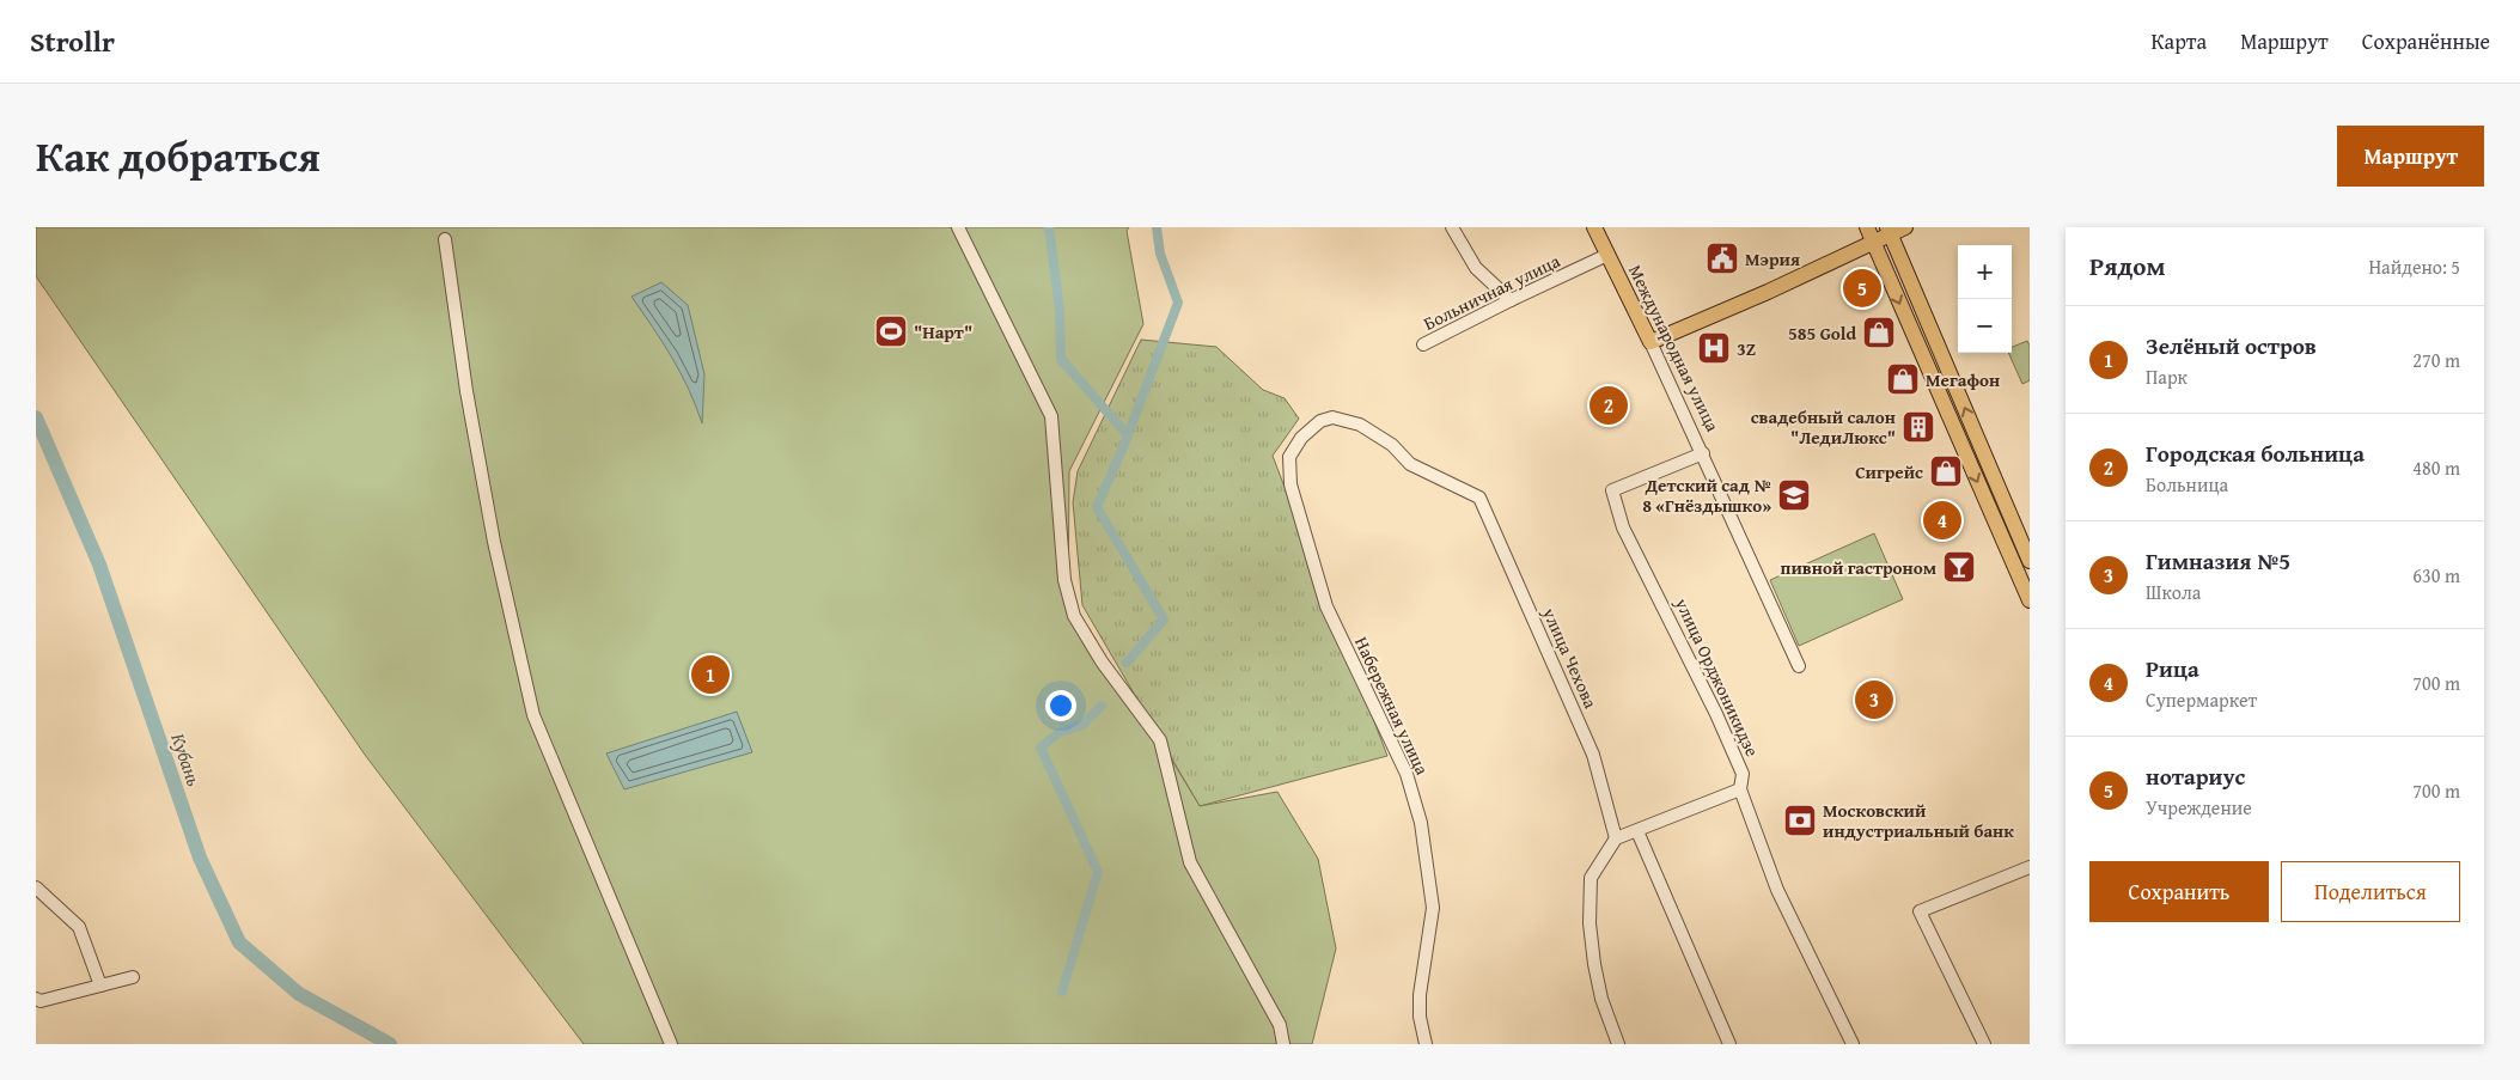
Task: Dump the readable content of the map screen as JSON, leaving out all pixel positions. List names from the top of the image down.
{
  "streets": {
    "main road": ["Международная улица"],
    "street": [
      "Больничная улица",
      "улица Чехова",
      "улица Орджоникидзе",
      "Набережная улица"
    ]
  },
  "crossings": [
    ["Больничная улица", "Международная улица"],
    ["Международная улица", "улица Орджоникидзе"],
    ["улица Чехова", "Набережная улица"]
  ],
  "water": ["Кубань"],
  "places": {
    "public building": ["Мэрия"],
    "sports": ["\"Нарт\""],
    "shop": ["585 Gold", "Мегафон", "Сигрейс"],
    "hospital": ["3Z"],
    "building": ["свадебный салон \"ЛедиЛюкс\""],
    "school or university": ["Детский сад № 8 «Гнёздышко»"],
    "bar": ["пивной гастроном"],
    "bank": ["Московский индустриальный банк"]
  },
  "page": {
    "header": "Strollr",
    "nav": ["Карта", "Маршрут", "Сохранённые"],
    "title": "Как добраться",
    "buttons": [
      "Маршрут",
      ["Сохранить", "Поделиться"]
    ],
    "heading": ["Рядом", "Найдено: 5"],
    "map_buttons": ["+", "−"],
    "pins": [
      "5",
      "2",
      "4",
      "1",
      "3"
    ],
    "list": [
      {
        "mark": "1",
        "name": "Зелёный остров",
        "note": "Парк",
        "value": "270 m"
      },
      {
        "mark": "2",
        "name": "Городская больница",
        "note": "Больница",
        "value": "480 m"
      },
      {
        "mark": "3",
        "name": "Гимназия №5",
        "note": "Школа",
        "value": "630 m"
      },
      {
        "mark": "4",
        "name": "Рица",
        "note": "Супермаркет",
        "value": "700 m"
      },
      {
        "mark": "5",
        "name": "нотариус",
        "note": "Учреждение",
        "value": "700 m"
      }
    ]
  }
}
